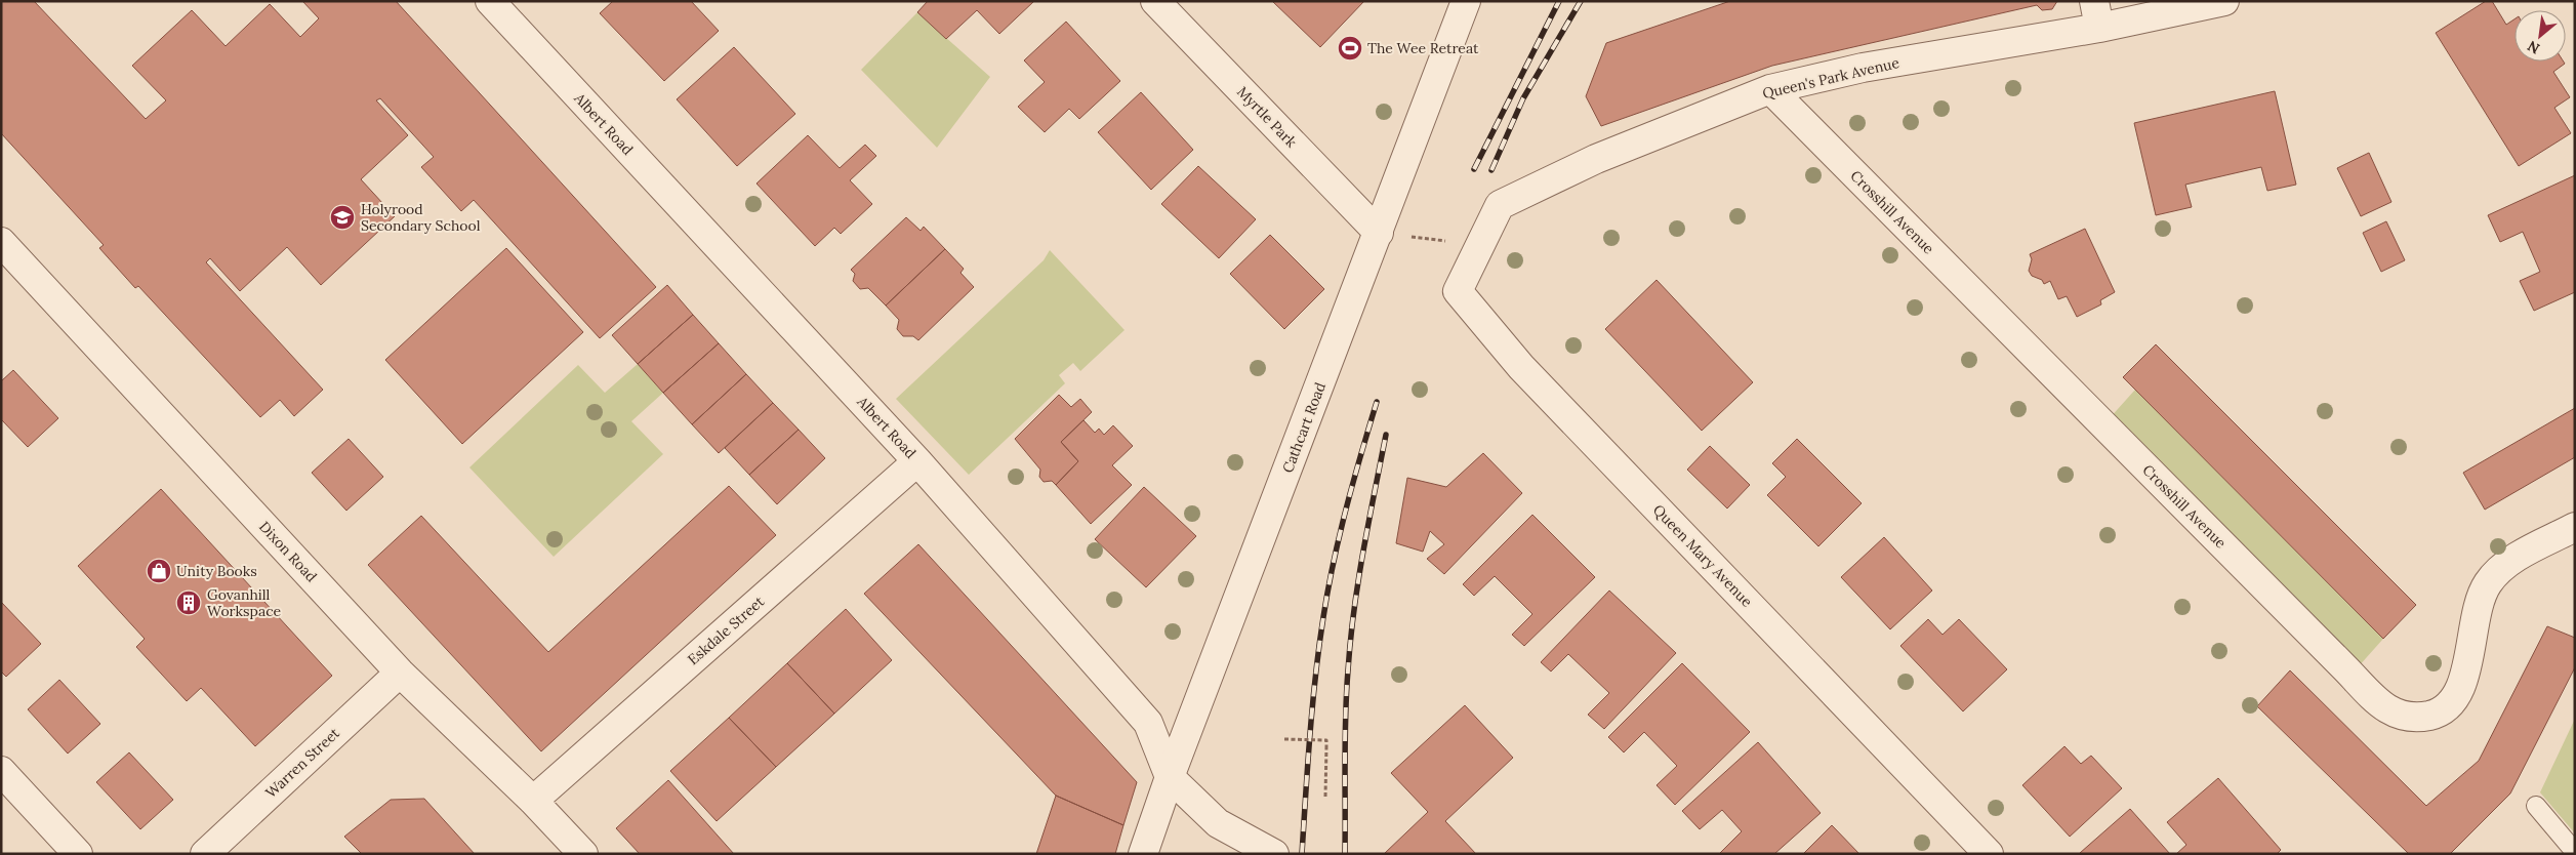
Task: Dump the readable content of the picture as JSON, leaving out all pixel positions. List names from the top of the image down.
{
  "streets": {
    "street": [
      "Queen's Park Avenue",
      "Myrtle Park",
      "Albert Road",
      "Crosshill Avenue",
      "Cathcart Road",
      "Dixon Road",
      "Queen Mary Avenue",
      "Eskdale Street",
      "Warren Street"
    ]
  },
  "crossings": [
    ["Queen's Park Avenue", "Crosshill Avenue"],
    ["Queen's Park Avenue", "Queen Mary Avenue"],
    ["Myrtle Park", "Cathcart Road"],
    ["Albert Road", "Cathcart Road"],
    ["Albert Road", "Eskdale Street"],
    ["Dixon Road", "Eskdale Street"],
    ["Dixon Road", "Warren Street"]
  ],
  "places": {
    "sports": ["The Wee Retreat"],
    "school or university": ["Holyrood Secondary School"],
    "shop": ["Unity Books"],
    "building": ["Govanhill Workspace"]
  },
  "north": "bottom left"
}
